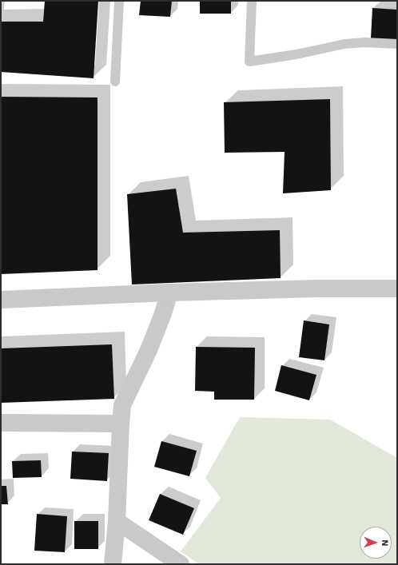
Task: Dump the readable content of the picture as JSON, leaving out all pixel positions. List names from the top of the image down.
{
  "north": "right"
}
